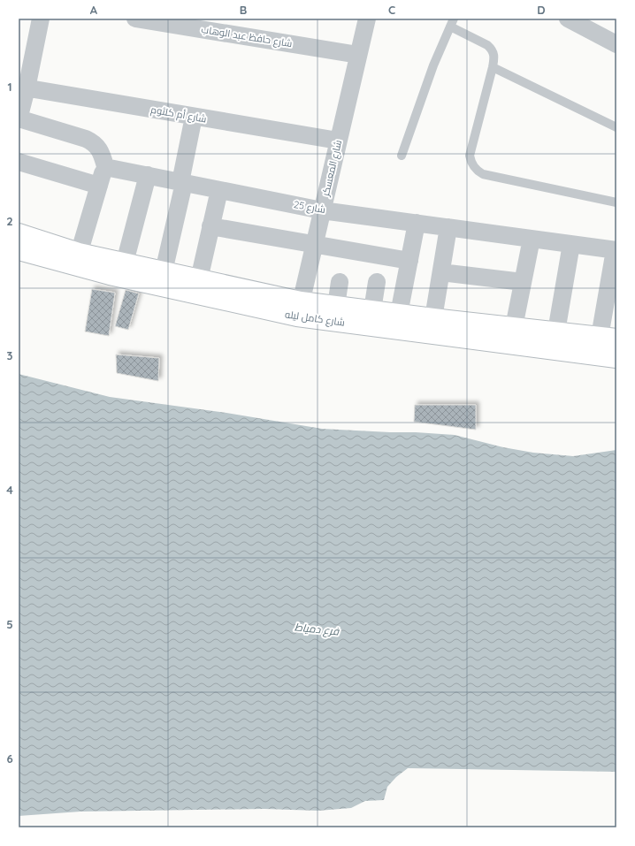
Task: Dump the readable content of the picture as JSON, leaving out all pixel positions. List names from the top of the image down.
{
  "streets": {
    "street": [
      "شارع حافظ عبد الوهاب",
      "شارع أم كلثوم",
      "شارع المعسكر",
      "شارع 25",
      "شارع كامل ليله"
    ]
  },
  "crossings": [
    ["شارع حافظ عبد الوهاب", "شارع المعسكر"],
    ["شارع أم كلثوم", "شارع المعسكر"],
    ["شارع المعسكر", "شارع 25"],
    ["شارع المعسكر", "شارع كامل ليله"]
  ],
  "water": ["فرع دمياط"],
  "grid": {
    "columns": [
      "A",
      "B",
      "C",
      "D"
    ],
    "rows": [
      "1",
      "2",
      "3",
      "4",
      "5",
      "6"
    ]
  }
}
